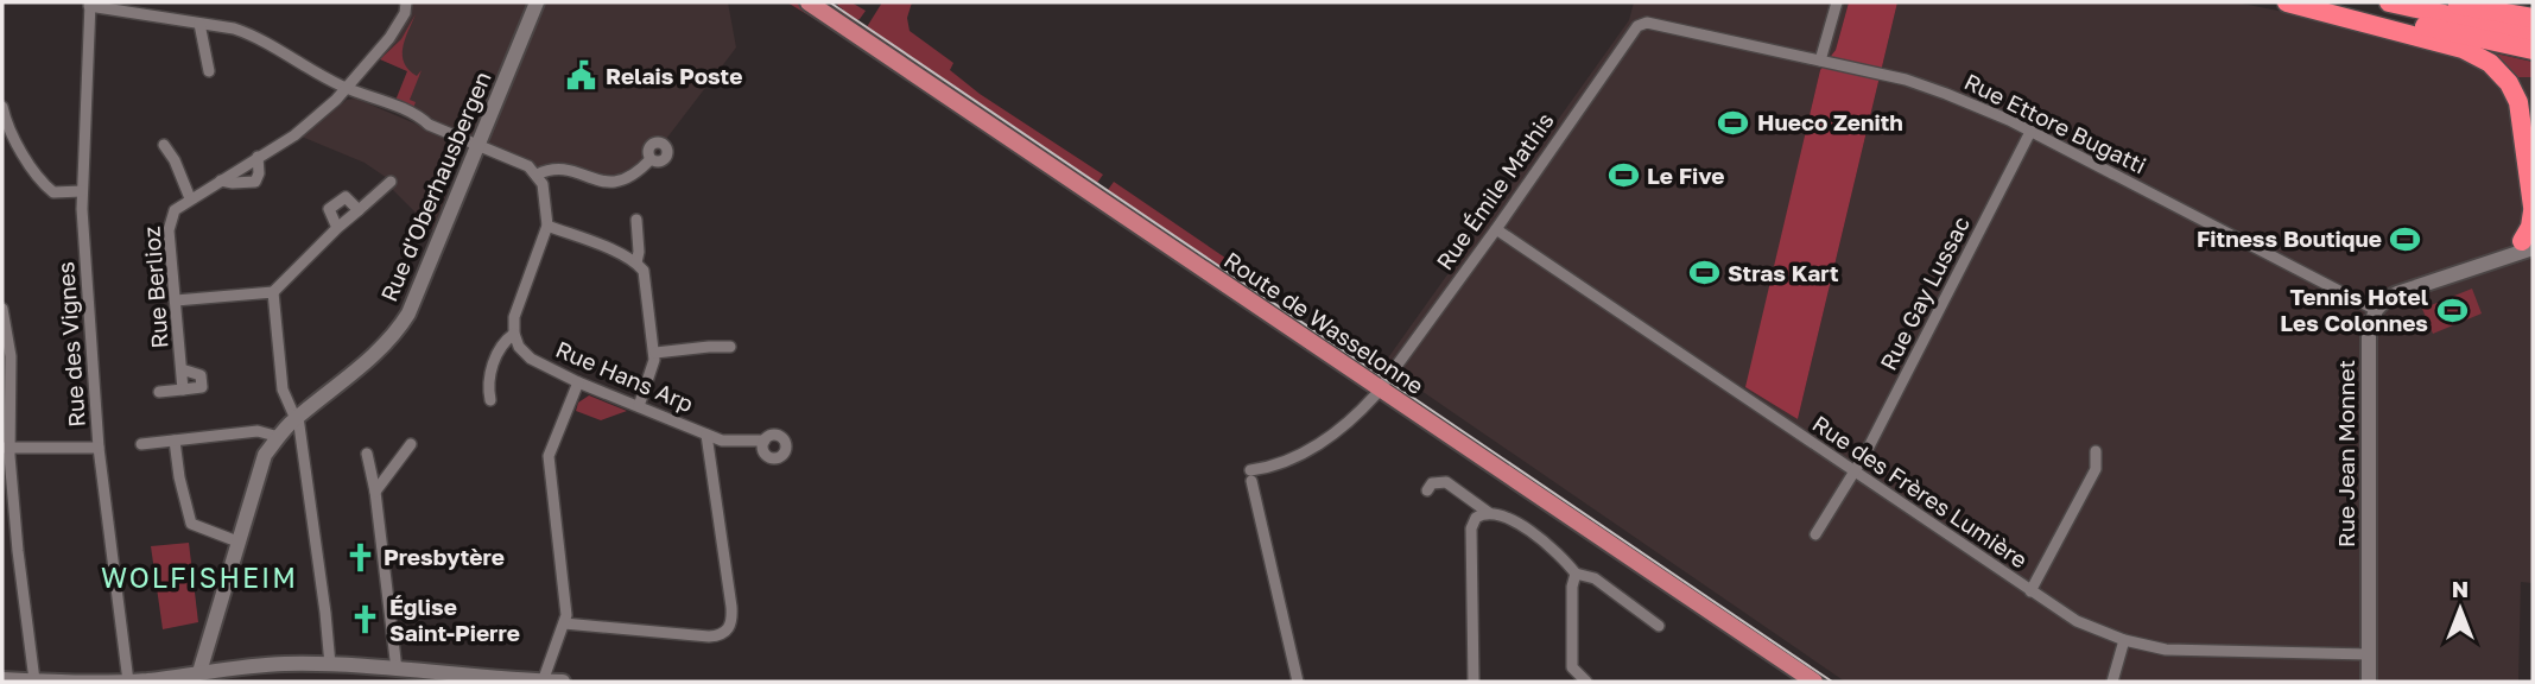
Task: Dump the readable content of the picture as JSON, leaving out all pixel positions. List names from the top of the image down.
{
  "streets": {
    "main road": ["Rue d'Oberhausbergen", "Route de Wasselonne", "Rue Jean Monnet"],
    "street": [
      "Rue Ettore Bugatti",
      "Rue Émile Mathis",
      "Rue Berlioz",
      "Rue Gay Lussac",
      "Rue des Vignes",
      "Rue Hans Arp",
      "Rue des Frères Lumière"
    ]
  },
  "crossings": [
    ["Rue Ettore Bugatti", "Rue Émile Mathis"],
    ["Rue Ettore Bugatti", "Rue Gay Lussac"],
    ["Rue Ettore Bugatti", "Rue Jean Monnet"],
    ["Rue Émile Mathis", "Route de Wasselonne"],
    ["Rue Émile Mathis", "Rue des Frères Lumière"],
    ["Rue Gay Lussac", "Rue des Frères Lumière"],
    ["Rue Jean Monnet", "Rue des Frères Lumière"]
  ],
  "districts": ["WOLFISHEIM"],
  "places": {
    "public building": ["Relais Poste"],
    "sports": [
      "Hueco Zenith",
      "Le Five",
      "Fitness Boutique",
      "Stras Kart",
      "Tennis Hotel Les Colonnes"
    ],
    "church": ["Presbytère", "Église Saint-Pierre"]
  },
  "north": "top"
}
